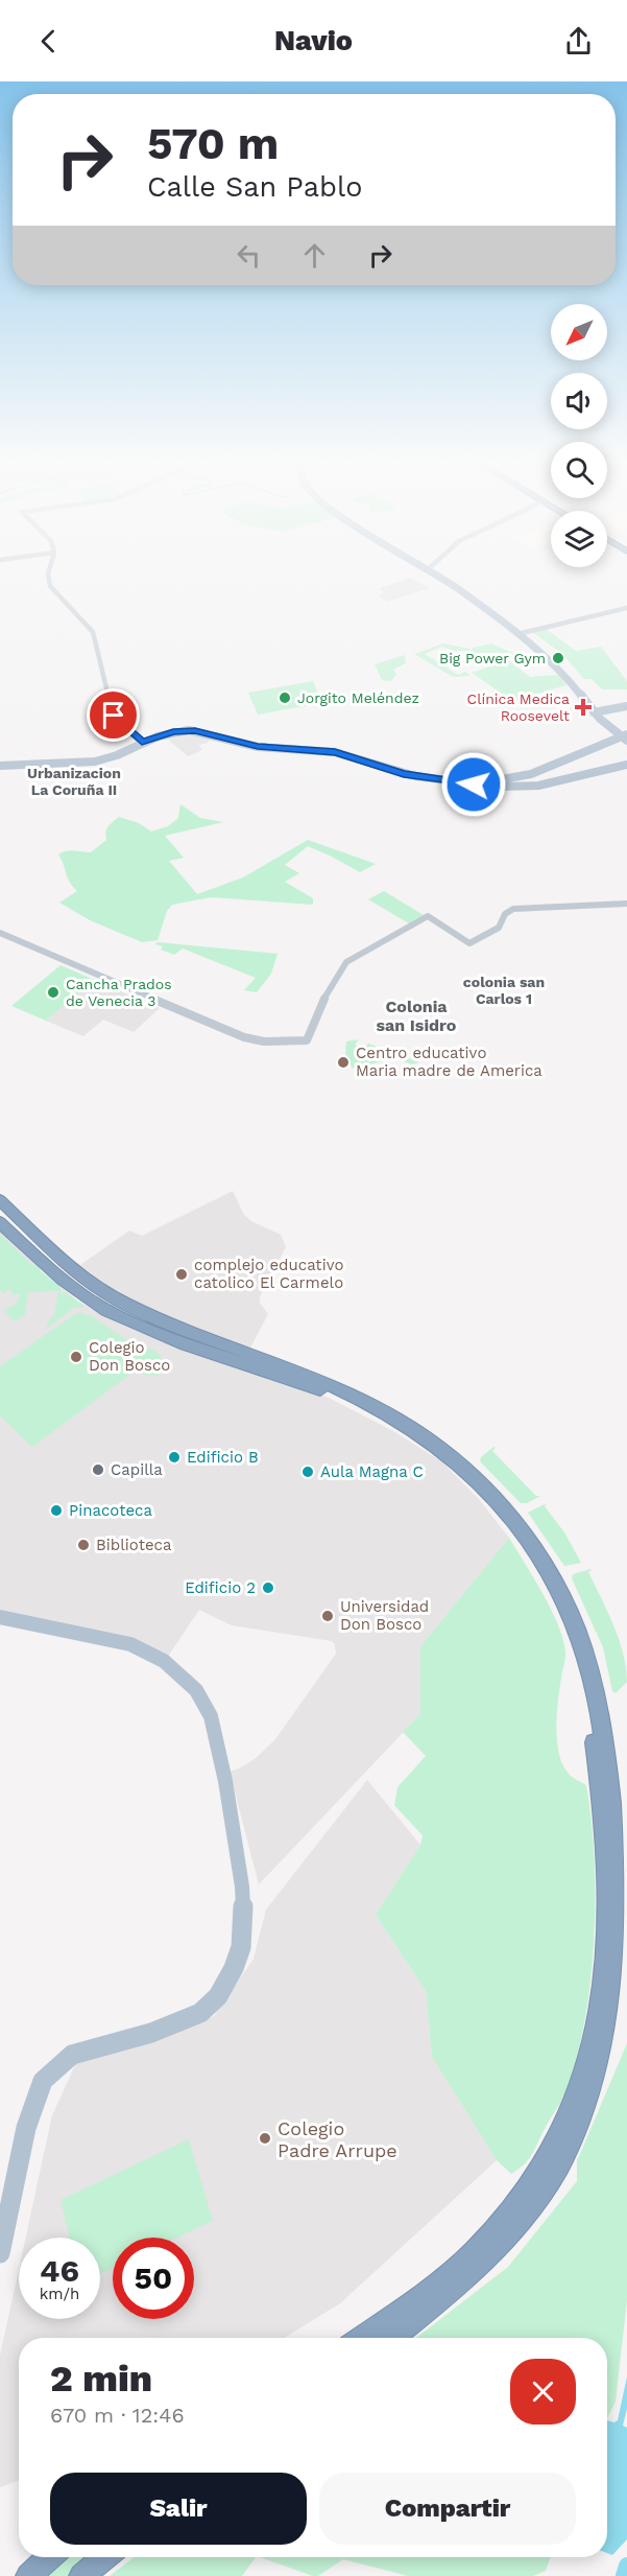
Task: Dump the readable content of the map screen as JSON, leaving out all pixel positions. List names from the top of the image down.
{
  "districts": ["Urbanizacion La Coruña II", "colonia san Carlos 1", "Colonia san Isidro"],
  "places": {
    "other": [
      "Big Power Gym",
      "Jorgito Meléndez",
      "Cancha Prados de Venecia 3",
      "Centro educativo Maria madre de America",
      "complejo educativo catolico El Carmelo",
      "Colegio Don Bosco",
      "Edificio B",
      "Capilla",
      "Aula Magna C",
      "Pinacoteca",
      "Biblioteca",
      "Edificio 2",
      "Universidad Don Bosco",
      "Colegio Padre Arrupe"
    ],
    "health": ["Clínica Medica Roosevelt"]
  },
  "north": "bottom left",
  "page": {
    "header": "Navio",
    "turn": ["570 m", "Calle San Pablo"],
    "speed": "46 km/h",
    "limit": "50",
    "heading": ["2 min", "670 m · 12:46"],
    "buttons": ["Salir", "Compartir"]
  }
}
